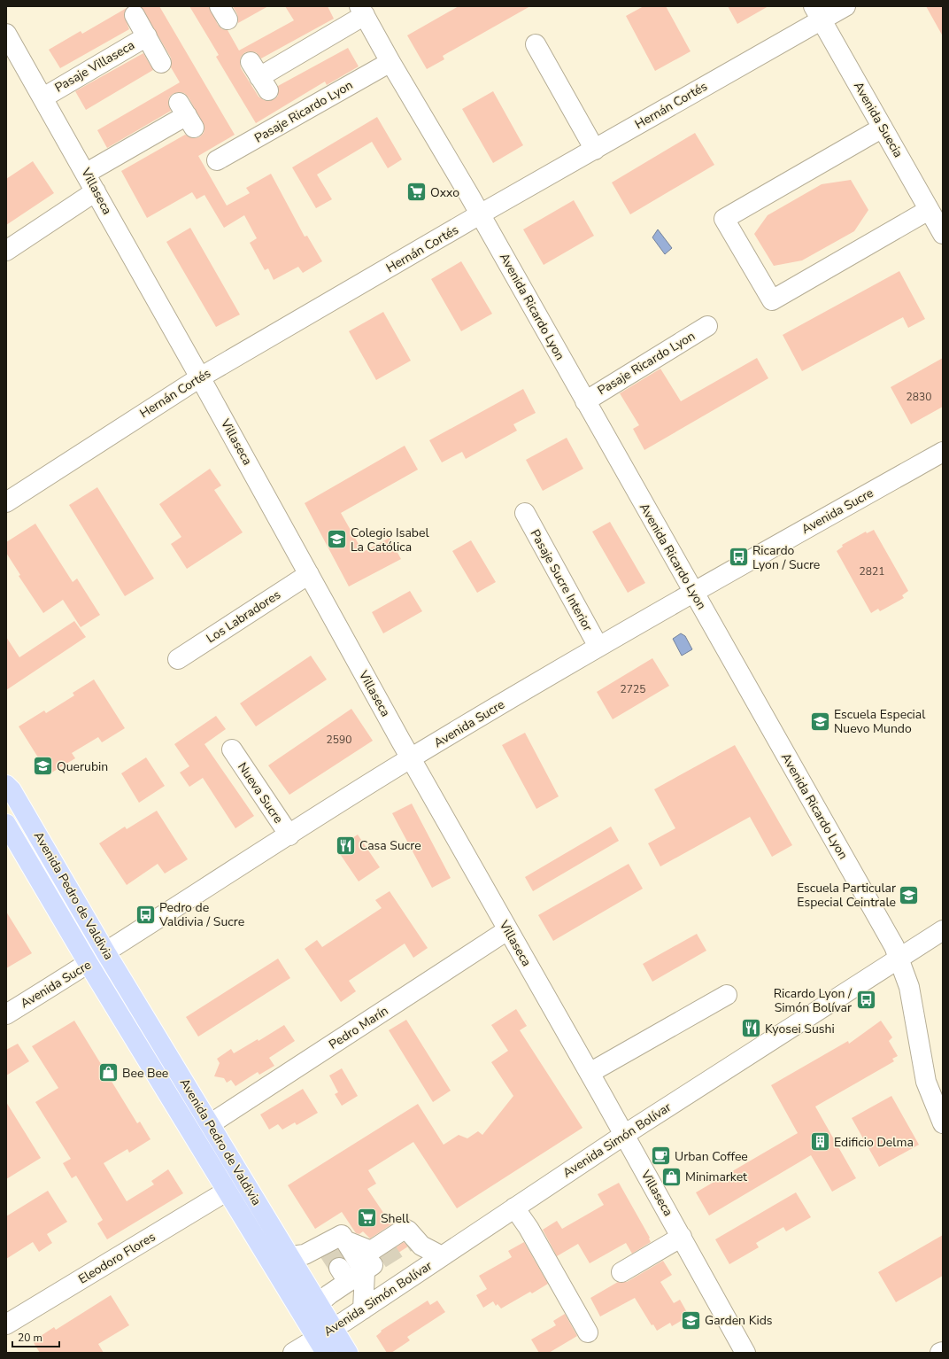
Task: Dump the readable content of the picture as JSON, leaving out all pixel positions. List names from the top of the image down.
{
  "streets": {
    "main road": ["Avenida Pedro de Valdivia"],
    "street": [
      "Pasaje Villaseca",
      "Hernán Cortés",
      "Pasaje Ricardo Lyon",
      "Avenida Suecia",
      "Villaseca",
      "Avenida Ricardo Lyon",
      "Avenida Sucre",
      "Pasaje Sucre Interior",
      "Los Labradores",
      "Nueva Sucre",
      "Pedro Marín",
      "Avenida Simón Bolívar",
      "Eleodoro Flores"
    ]
  },
  "crossings": [
    ["Pasaje Villaseca", "Villaseca"],
    ["Hernán Cortés", "Avenida Suecia"],
    ["Hernán Cortés", "Villaseca"],
    ["Hernán Cortés", "Avenida Ricardo Lyon"],
    ["Pasaje Ricardo Lyon", "Avenida Ricardo Lyon"],
    ["Villaseca", "Avenida Sucre"],
    ["Villaseca", "Los Labradores"],
    ["Villaseca", "Pedro Marín"],
    ["Villaseca", "Avenida Simón Bolívar"],
    ["Avenida Ricardo Lyon", "Avenida Sucre"],
    ["Avenida Ricardo Lyon", "Avenida Simón Bolívar"],
    ["Avenida Sucre", "Pasaje Sucre Interior"],
    ["Avenida Sucre", "Nueva Sucre"],
    ["Avenida Sucre", "Avenida Pedro de Valdivia"],
    ["Avenida Pedro de Valdivia", "Pedro Marín"],
    ["Avenida Pedro de Valdivia", "Avenida Simón Bolívar"],
    ["Avenida Pedro de Valdivia", "Eleodoro Flores"]
  ],
  "places": {
    "supermarket": ["Oxxo", "Shell"],
    "school or university": [
      "Colegio Isabel La Católica",
      "Escuela Especial Nuevo Mundo",
      "Querubin",
      "Escuela Particular Especial Ceintrale",
      "Garden Kids"
    ],
    "bus stop": ["Ricardo Lyon / Sucre", "Pedro de Valdivia / Sucre", "Ricardo Lyon / Simón Bolívar"],
    "restaurant": ["Casa Sucre", "Kyosei Sushi"],
    "shop": ["Bee Bee", "Minimarket"],
    "building": ["Edificio Delma"],
    "cafe": ["Urban Coffee"]
  },
  "house_numbers": [
    "2830",
    "2821",
    "2725",
    "2590"
  ],
  "scale_bar": "20 m"
}
